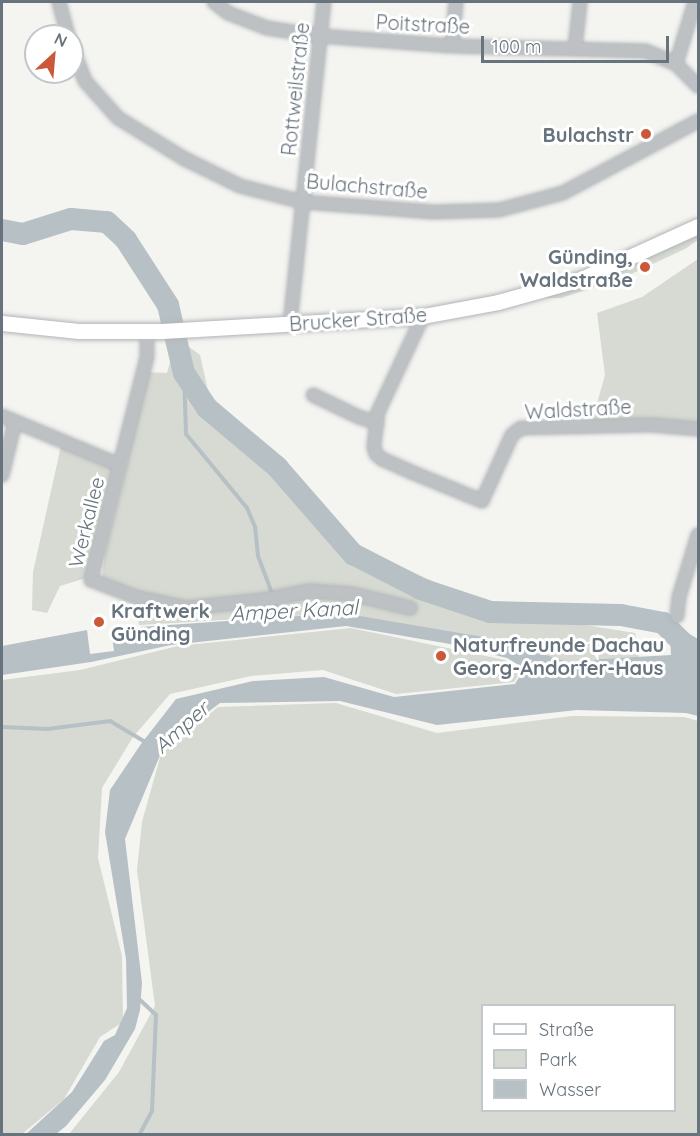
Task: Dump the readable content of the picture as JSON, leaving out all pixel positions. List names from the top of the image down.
{
  "streets": {
    "main road": ["Brucker Straße"],
    "street": [
      "Poitstraße",
      "Rottweilstraße",
      "Bulachstraße",
      "Waldstraße",
      "Werkallee"
    ]
  },
  "crossings": [
    ["Poitstraße", "Rottweilstraße"],
    ["Rottweilstraße", "Bulachstraße"],
    ["Rottweilstraße", "Brucker Straße"],
    ["Brucker Straße", "Werkallee"]
  ],
  "water": ["Amper Kanal", "Amper"],
  "places": [
    "Bulachstr",
    "Günding, Waldstraße",
    "Kraftwerk Günding",
    "Naturfreunde Dachau Georg-Andorfer-Haus"
  ],
  "legend": ["Straße", "Park", "Wasser"],
  "scale_bar": "100 m",
  "north": "top right"
}
